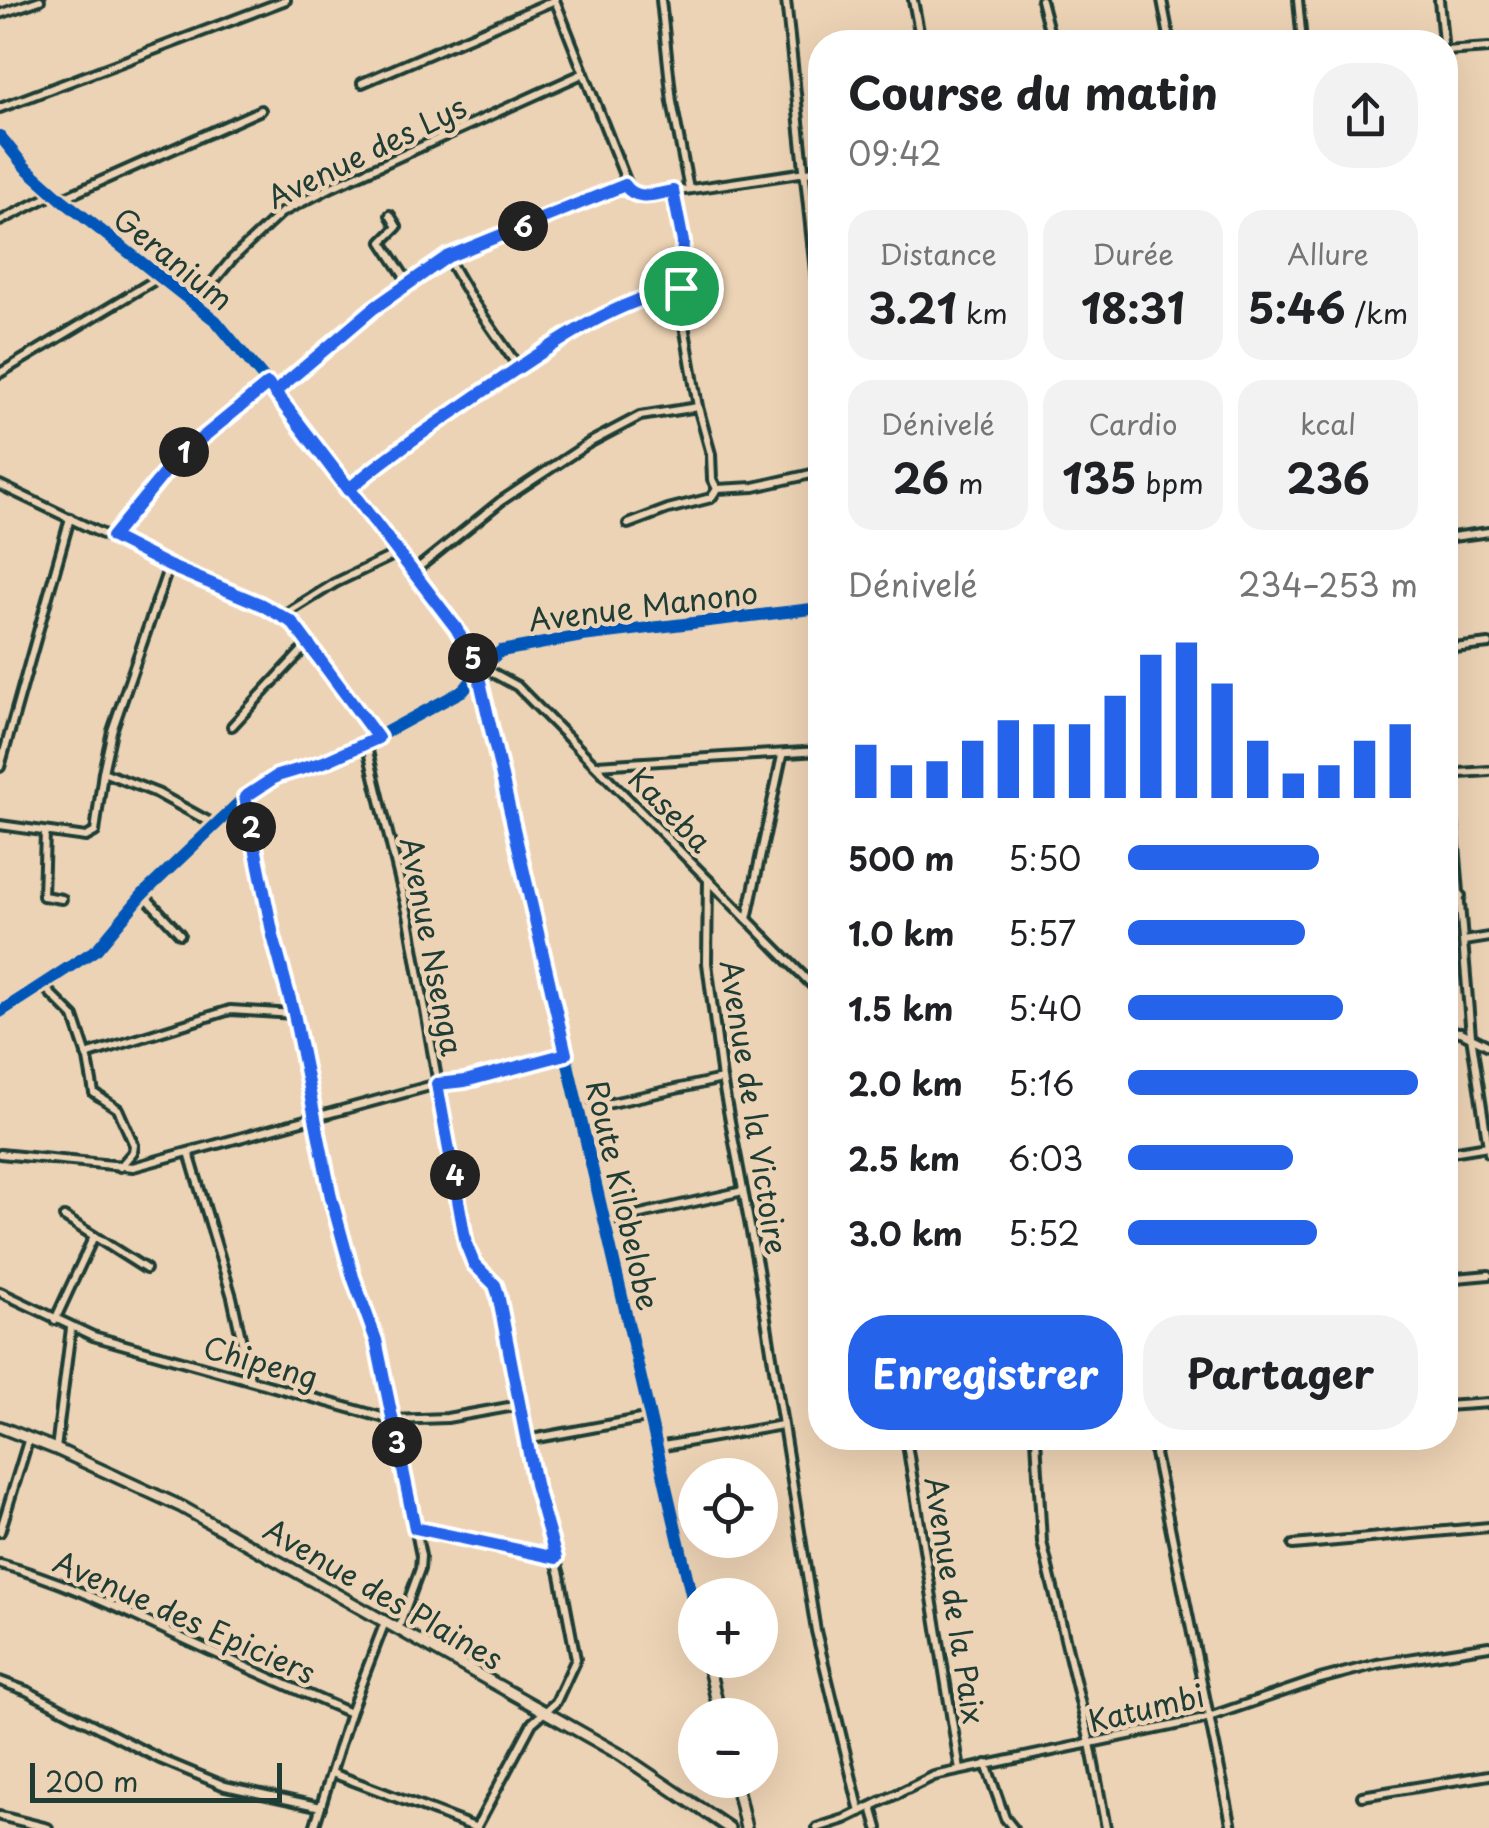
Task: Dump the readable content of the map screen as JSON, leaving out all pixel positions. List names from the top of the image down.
{
  "streets": {
    "street": [
      "Avenue des Lys",
      "Geranium",
      "Avenue Manono",
      "Kaseba",
      "Avenue Nsenga",
      "Avenue de la Victoire",
      "Route Kilobelobe",
      "Chipeng",
      "Avenue des Plaines",
      "Avenue de la Paix",
      "Avenue des Epiciers",
      "Katumbi"
    ]
  },
  "crossings": [
    ["Avenue des Lys", "Geranium"],
    ["Geranium", "Avenue Manono"],
    ["Geranium", "Kaseba"],
    ["Geranium", "Route Kilobelobe"],
    ["Avenue Manono", "Kaseba"],
    ["Avenue Manono", "Avenue Nsenga"],
    ["Avenue Manono", "Route Kilobelobe"],
    ["Kaseba", "Avenue de la Victoire"],
    ["Kaseba", "Route Kilobelobe"],
    ["Avenue Nsenga", "Chipeng"],
    ["Avenue Nsenga", "Avenue des Plaines"],
    ["Avenue de la Victoire", "Katumbi"],
    ["Avenue de la Paix", "Katumbi"]
  ],
  "scale_bar": "200 m",
  "page": {
    "heading": ["Course du matin", "09:42"],
    "stats": [
      ["Distance", "3.21 km"],
      ["Durée", "18:31"],
      ["Allure", "5:46 /km"],
      ["Dénivelé", "26 m"],
      ["Cardio", "135 bpm"],
      ["kcal", "236"]
    ],
    "pins": [
      "6",
      "1",
      "5",
      "2",
      "4",
      "3"
    ],
    "chart": ["Dénivelé", "234–253 m"],
    "list": [
      {
        "name": "500 m",
        "note": "5:50"
      },
      {
        "name": "1.0 km",
        "note": "5:57"
      },
      {
        "name": "1.5 km",
        "note": "5:40"
      },
      {
        "name": "2.0 km",
        "note": "5:16"
      },
      {
        "name": "2.5 km",
        "note": "6:03"
      },
      {
        "name": "3.0 km",
        "note": "5:52"
      }
    ],
    "buttons": ["Enregistrer", "Partager"],
    "map_buttons": ["+", "−"],
    "scale": "200 m"
  }
}
